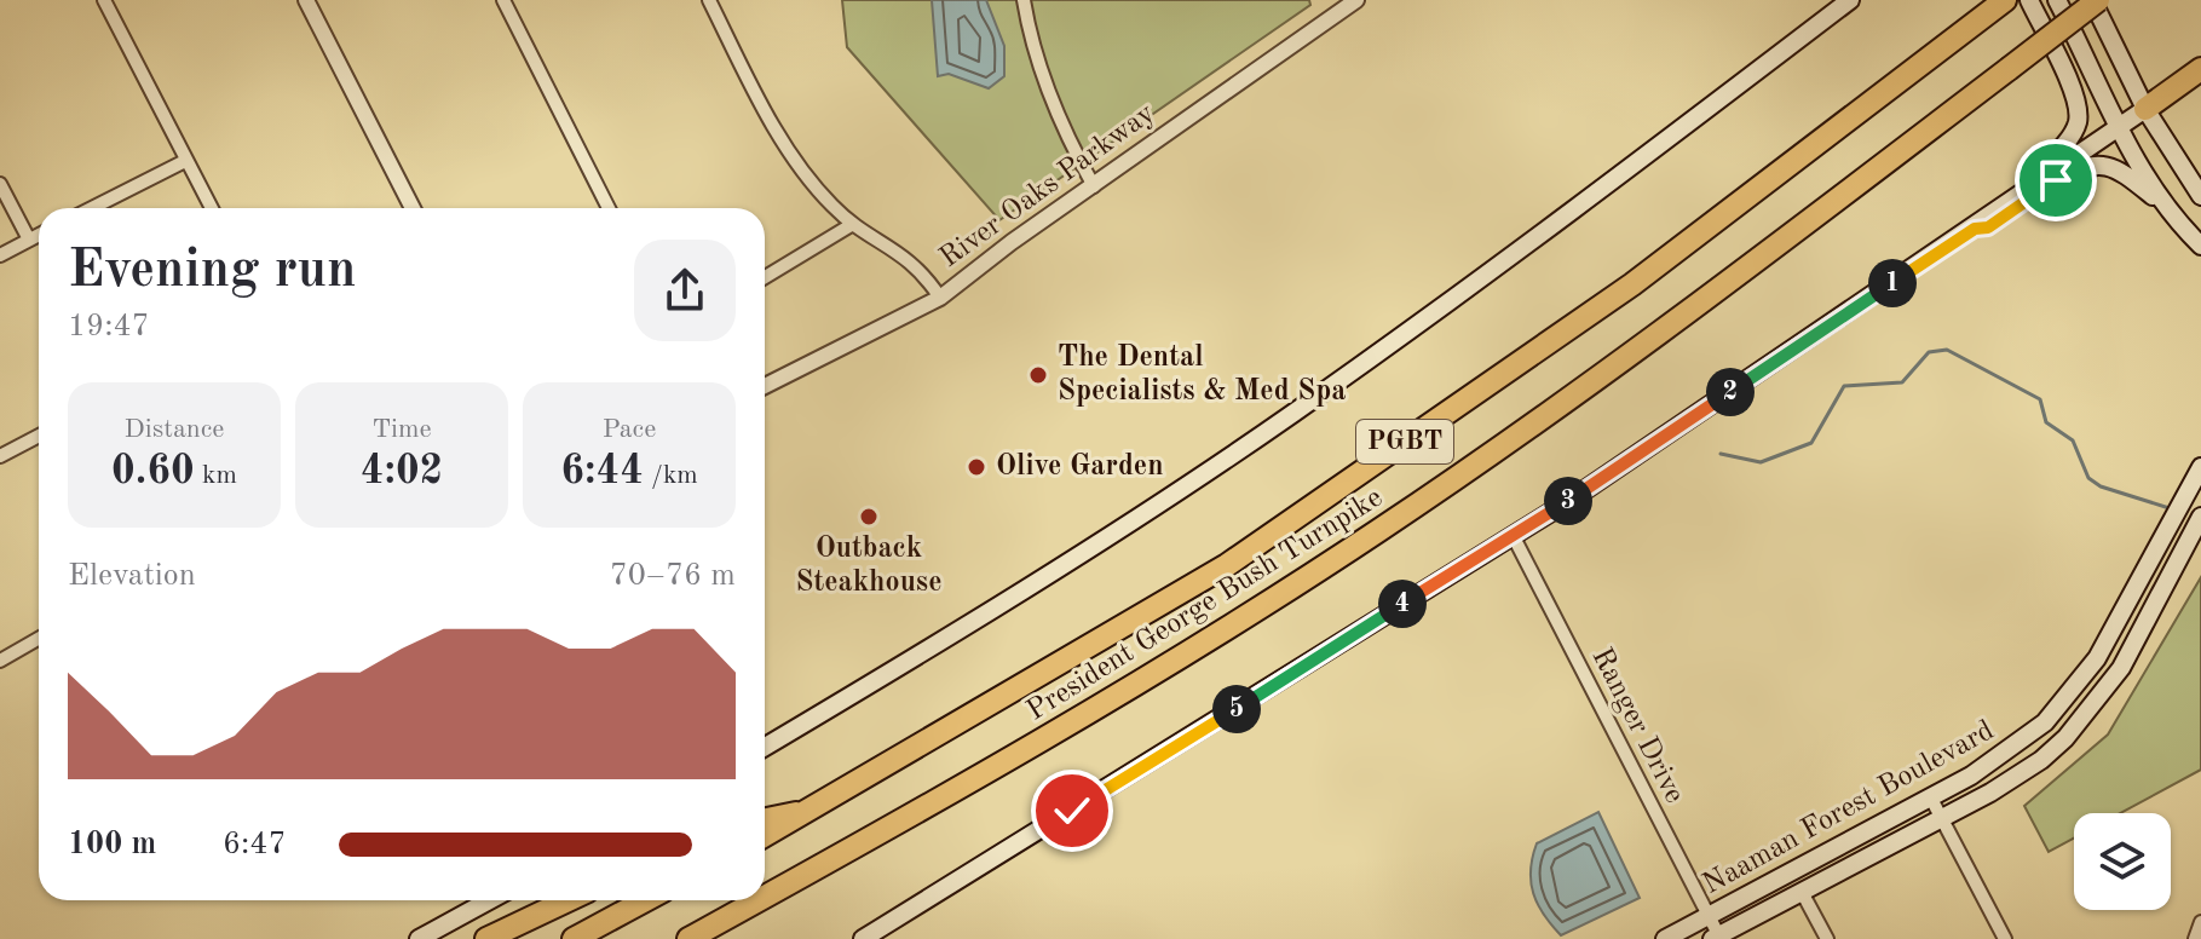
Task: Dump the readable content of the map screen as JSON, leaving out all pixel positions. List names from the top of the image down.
{
  "streets": {
    "highway": ["PGBT", "President George Bush Turnpike"],
    "main road": ["Naaman Forest Boulevard"],
    "street": ["River Oaks Parkway", "Ranger Drive"]
  },
  "crossings": [
    ["Ranger Drive", "Naaman Forest Boulevard"]
  ],
  "places": ["The Dental Specialists & Med Spa", "Olive Garden", "Outback Steakhouse"],
  "page": {
    "heading": ["Evening run", "19:47"],
    "pins": [
      "1",
      "2",
      "3",
      "4",
      "5"
    ],
    "stats": [
      ["Distance", "0.60 km"],
      ["Time", "4:02"],
      ["Pace", "6:44 /km"]
    ],
    "chart": ["Elevation", "70–76 m"],
    "list": [
      {
        "name": "100 m",
        "note": "6:47"
      }
    ]
  }
}
